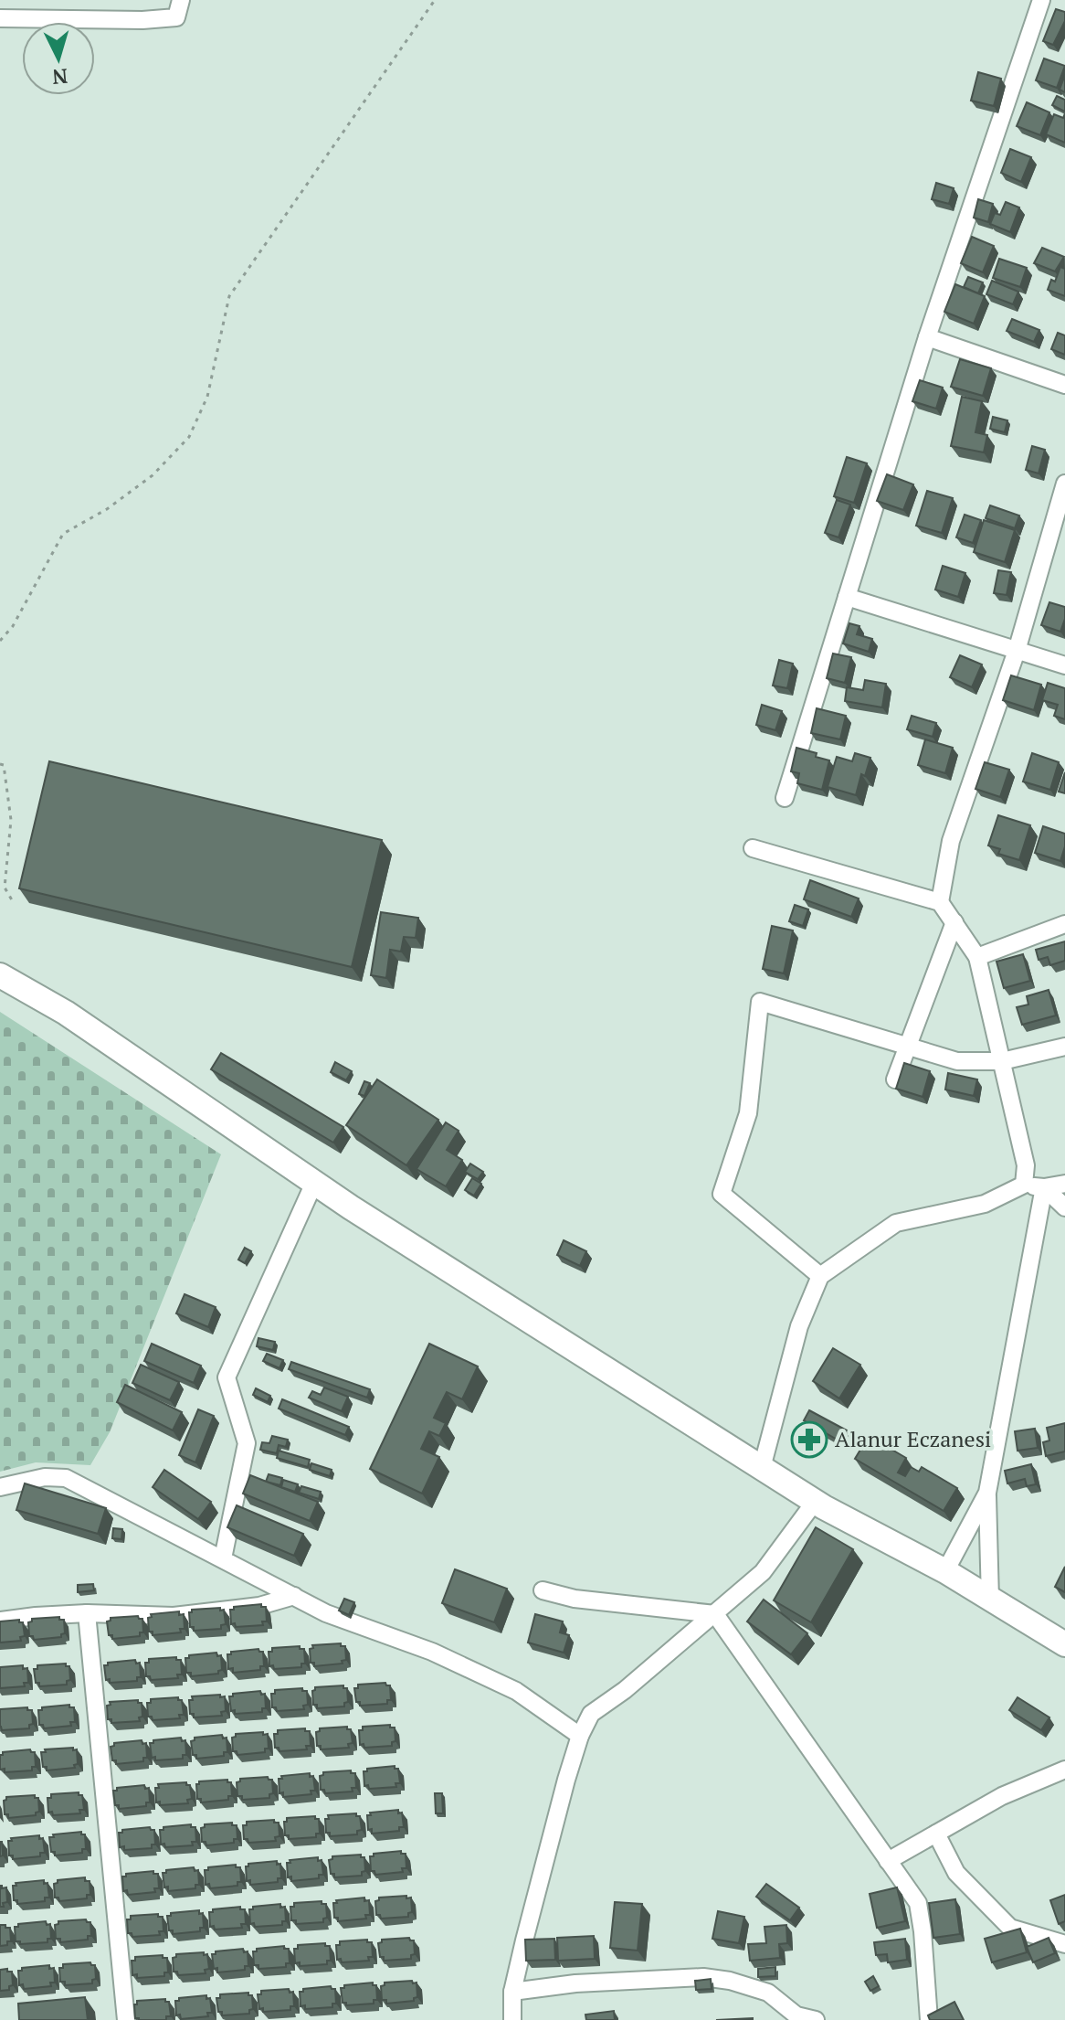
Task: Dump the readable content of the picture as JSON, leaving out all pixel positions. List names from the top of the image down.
{
  "places": {
    "pharmacy": ["Alanur Eczanesi"]
  },
  "north": "bottom"
}
